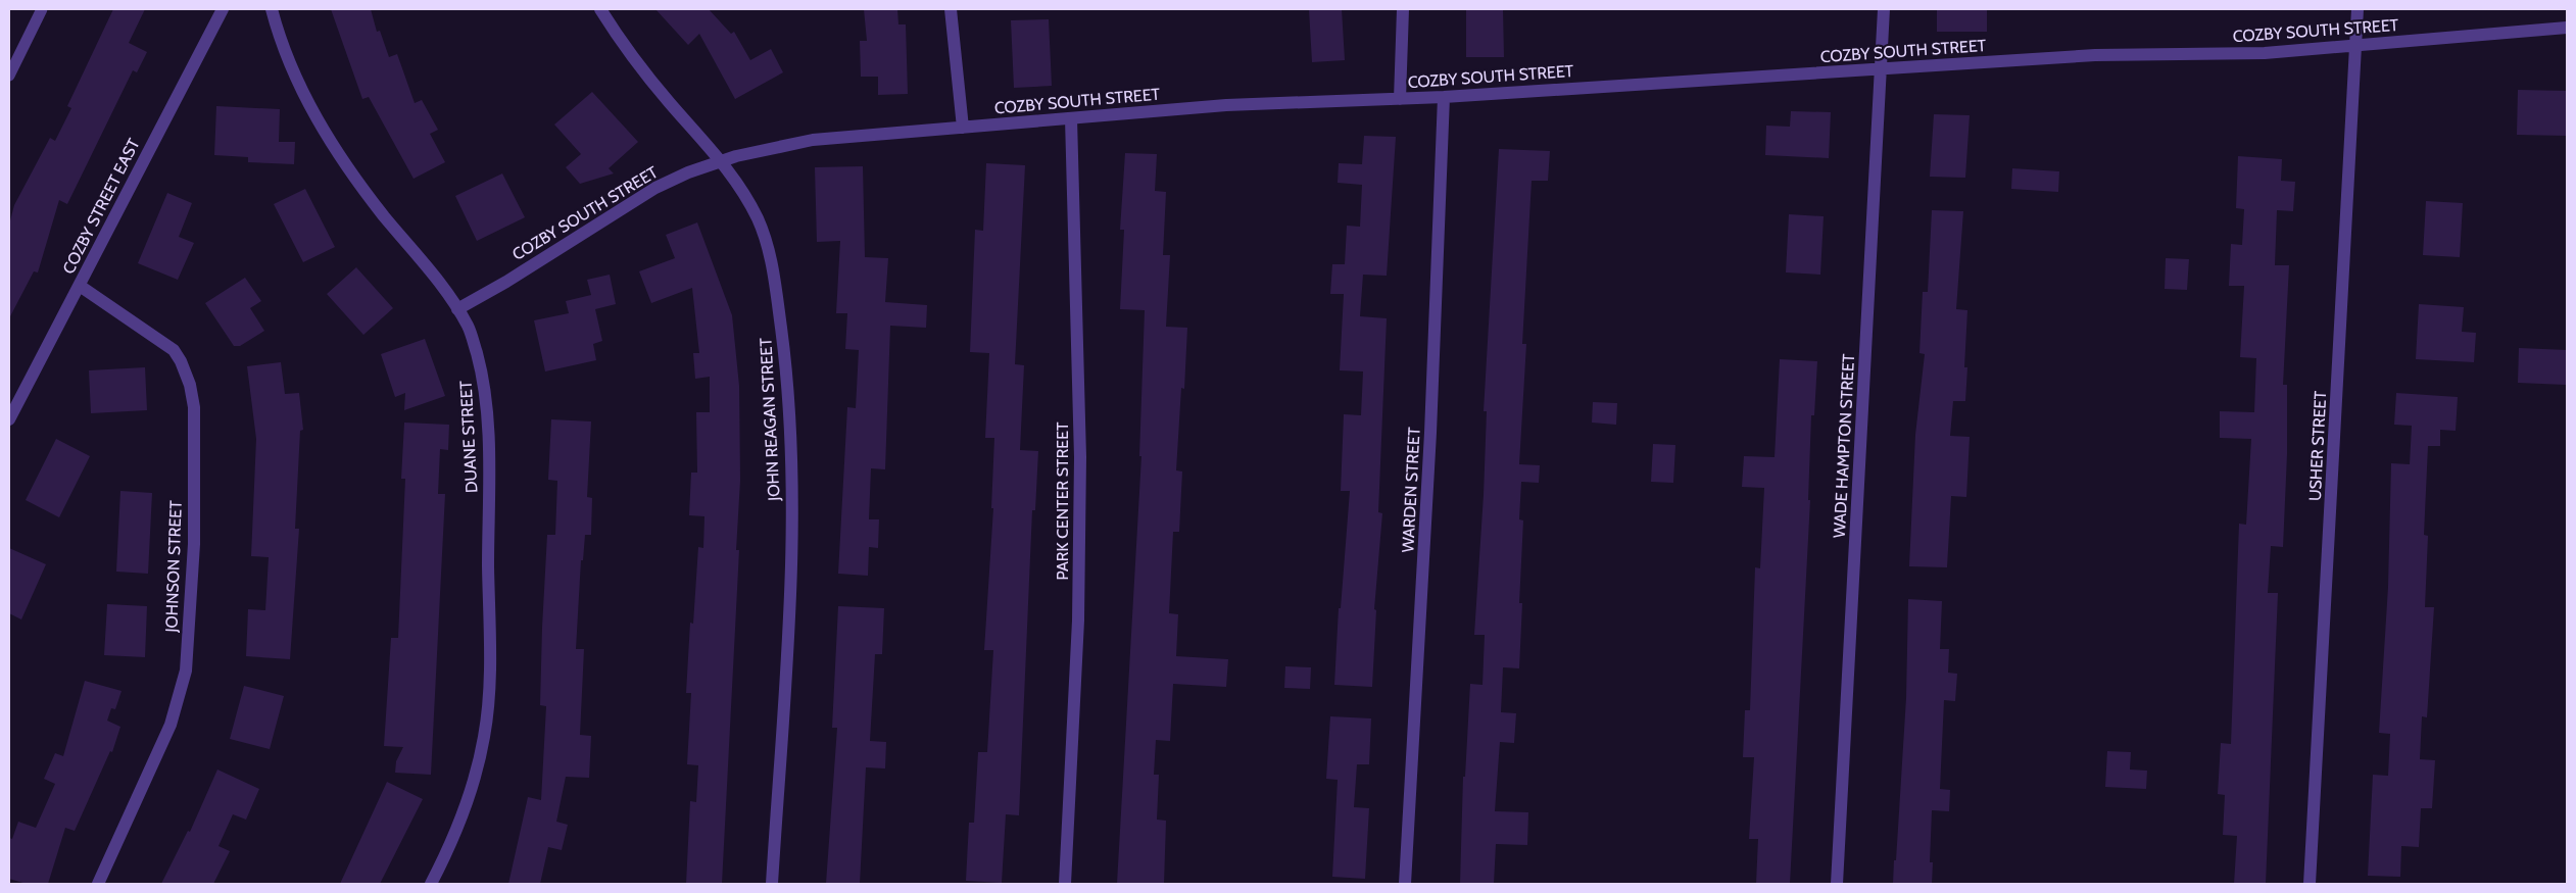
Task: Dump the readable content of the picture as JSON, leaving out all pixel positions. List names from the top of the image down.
{
  "streets": {
    "street": [
      "COZBY SOUTH STREET",
      "COZBY STREET EAST",
      "JOHN REAGAN STREET",
      "DUANE STREET",
      "WADE HAMPTON STREET",
      "USHER STREET",
      "WARDEN STREET",
      "PARK CENTER STREET",
      "JOHNSON STREET"
    ]
  },
  "crossings": [
    ["COZBY SOUTH STREET", "JOHN REAGAN STREET"],
    ["COZBY SOUTH STREET", "DUANE STREET"],
    ["COZBY SOUTH STREET", "WADE HAMPTON STREET"],
    ["COZBY SOUTH STREET", "USHER STREET"],
    ["COZBY SOUTH STREET", "WARDEN STREET"],
    ["COZBY SOUTH STREET", "PARK CENTER STREET"],
    ["COZBY STREET EAST", "JOHNSON STREET"]
  ]
}
